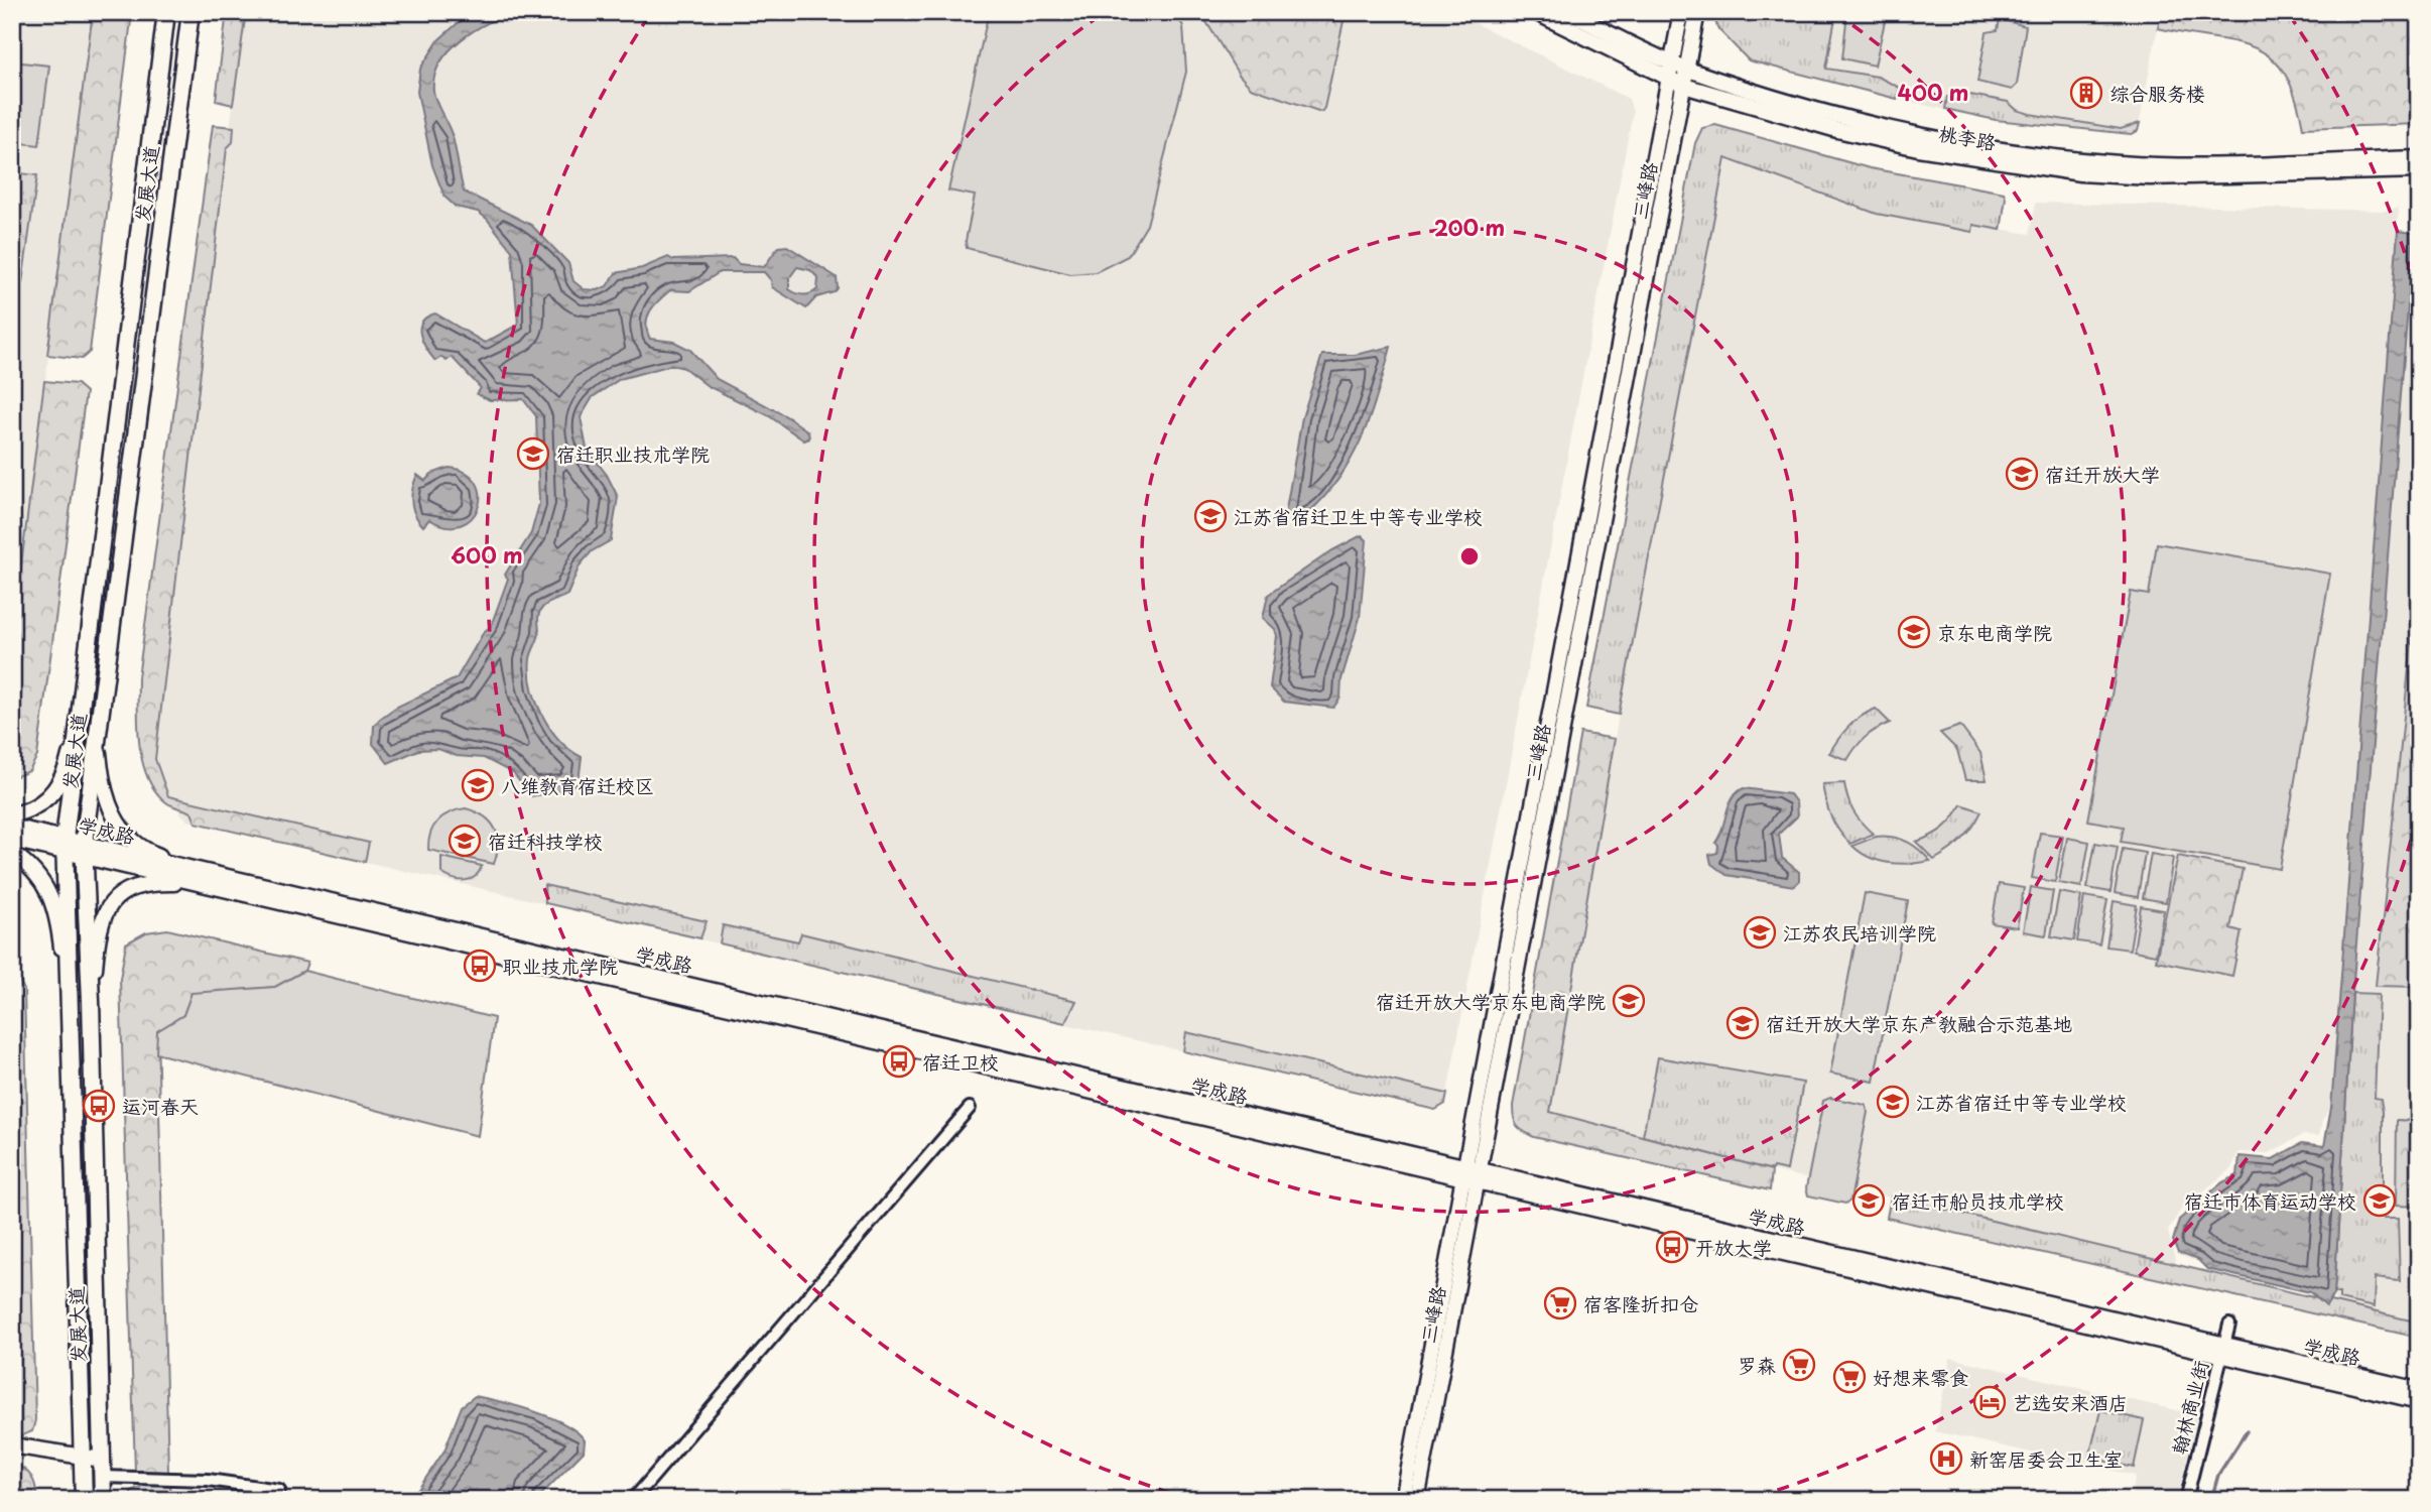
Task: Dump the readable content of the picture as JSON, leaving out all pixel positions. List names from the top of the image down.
{
  "streets": {
    "main road": [
      "桃李路",
      "发展大道",
      "三峰路",
      "学成路"
    ],
    "street": ["翰林商业街"]
  },
  "crossings": [
    ["桃李路", "三峰路"],
    ["发展大道", "学成路"],
    ["三峰路", "学成路"],
    ["学成路", "翰林商业街"]
  ],
  "places": {
    "building": ["综合服务楼"],
    "school or university": [
      "宿迁职业技术学院",
      "宿迁开放大学",
      "江苏省宿迁卫生中等专业学校",
      "京东电商学院",
      "八维教育宿迁校区",
      "宿迁科技学校",
      "江苏农民培训学院",
      "宿迁开放大学京东电商学院",
      "宿迁开放大学京东产教融合示范基地",
      "江苏省宿迁中等专业学校",
      "宿迁市船员技术学校",
      "宿迁市体育运动学校"
    ],
    "bus stop": [
      "职业技术学院",
      "宿迁卫校",
      "运河春天",
      "开放大学"
    ],
    "supermarket": ["宿客隆折扣仓", "罗森", "好想来零食"],
    "hotel": ["艺选安来酒店"],
    "hospital": ["新窑居委会卫生室"]
  },
  "rings": ["400 m", "200 m", "600 m"]
}
